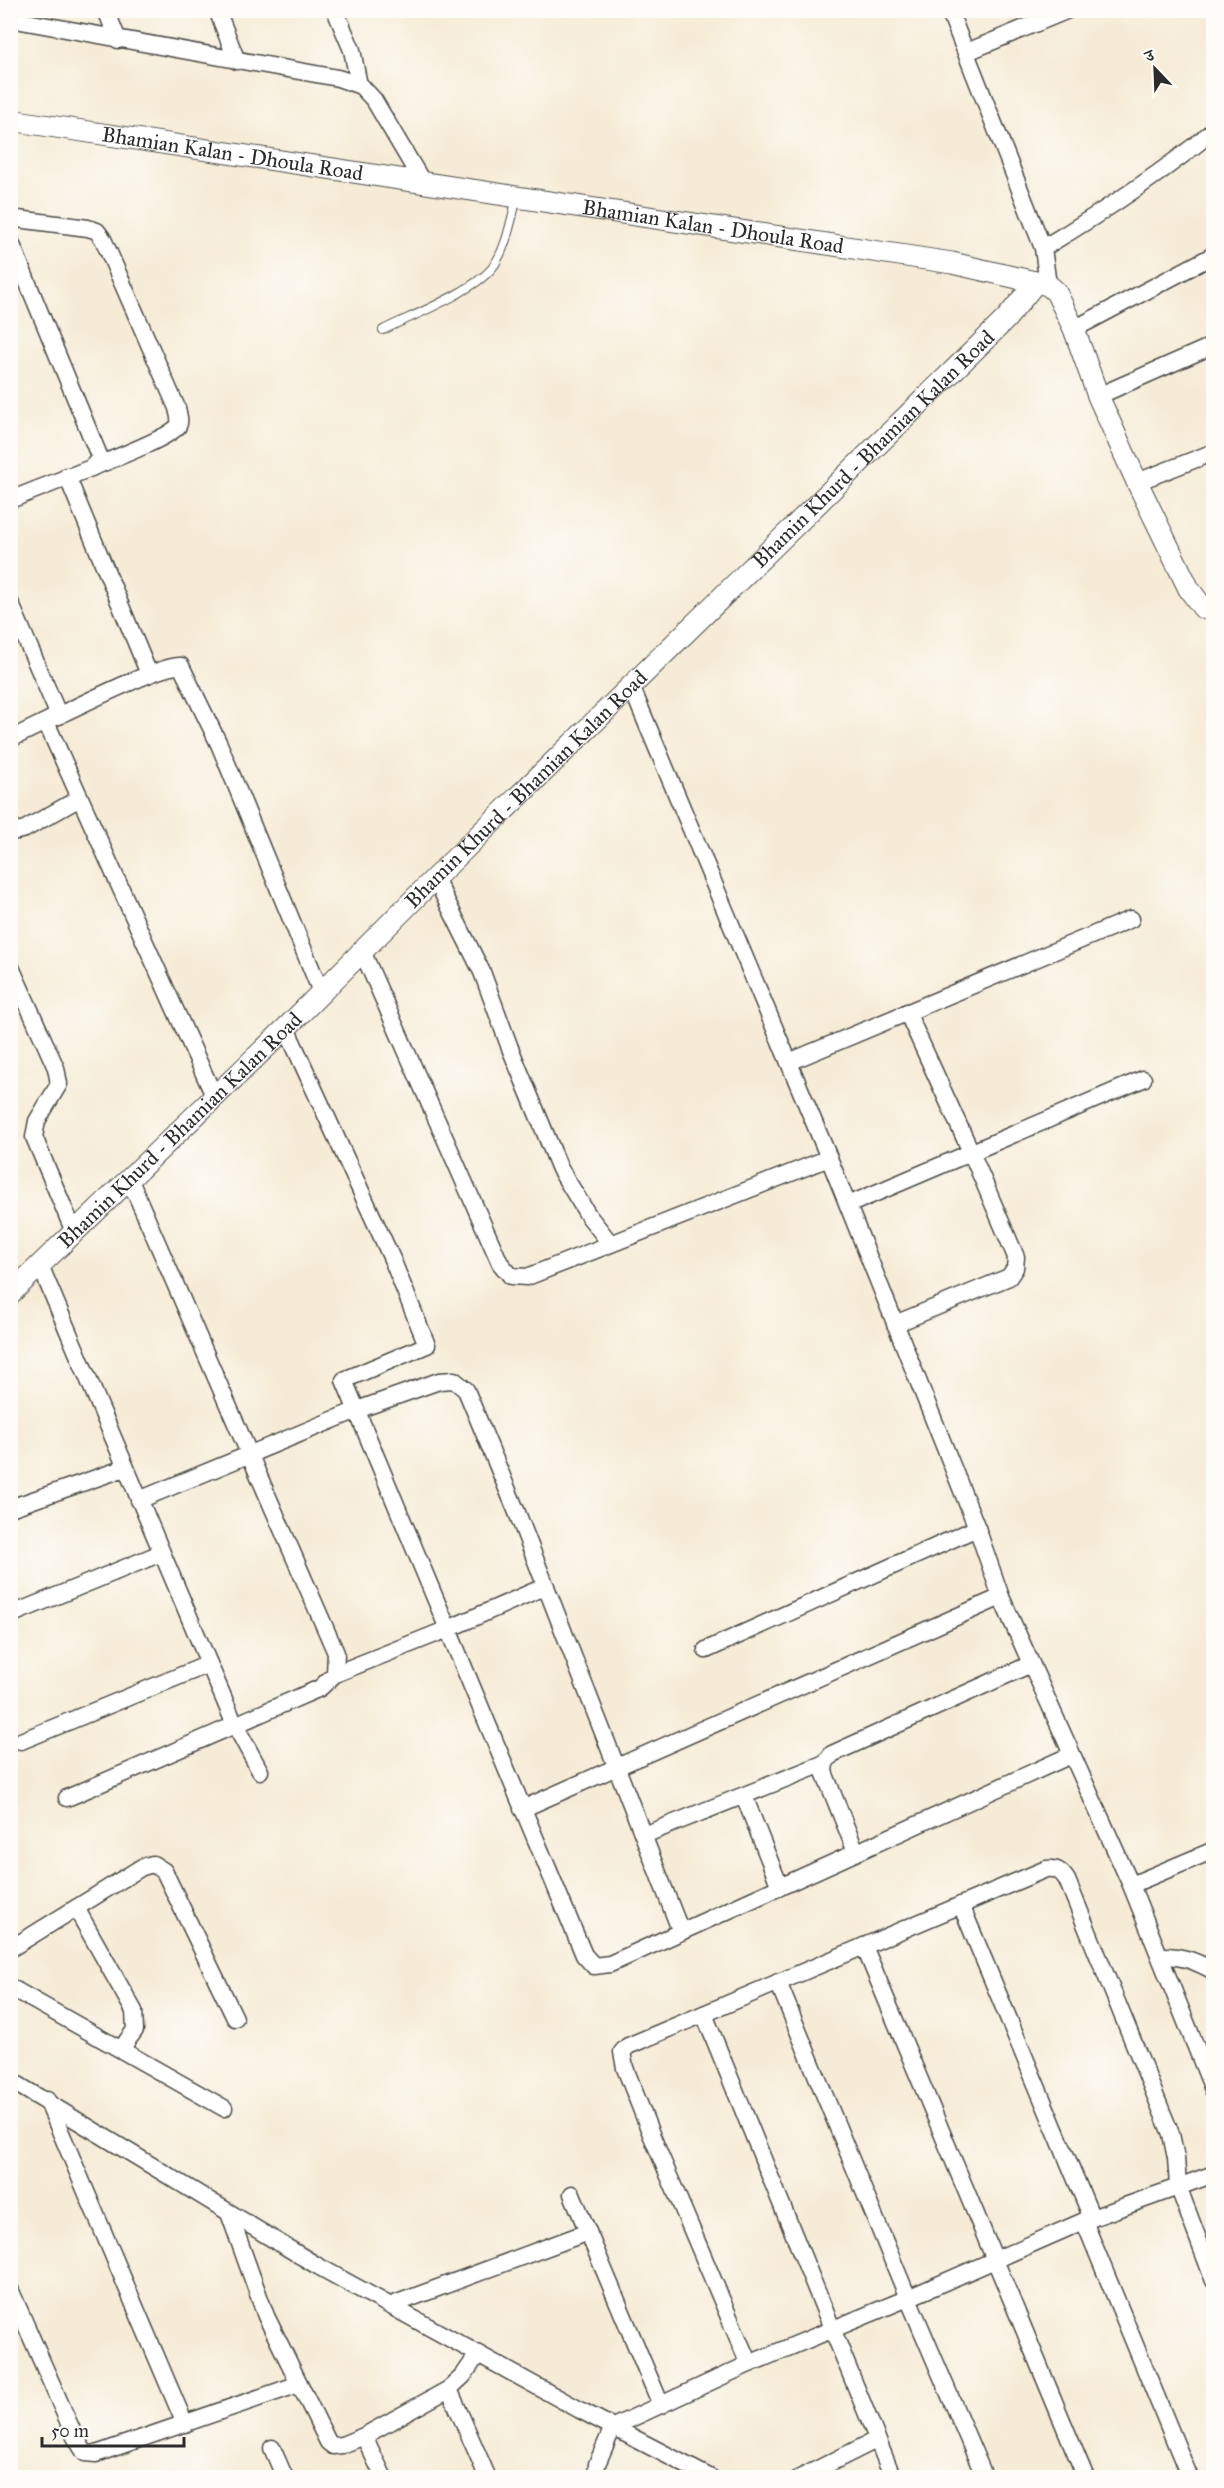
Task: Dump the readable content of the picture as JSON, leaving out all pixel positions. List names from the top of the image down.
{
  "streets": {
    "street": ["Bhamian Kalan - Dhoula Road", "Bhamin Khurd - Bhamian Kalan Road"]
  },
  "crossings": [
    ["Bhamian Kalan - Dhoula Road", "Bhamin Khurd - Bhamian Kalan Road"]
  ],
  "scale_bar": "50 m",
  "north": "top left"
}
